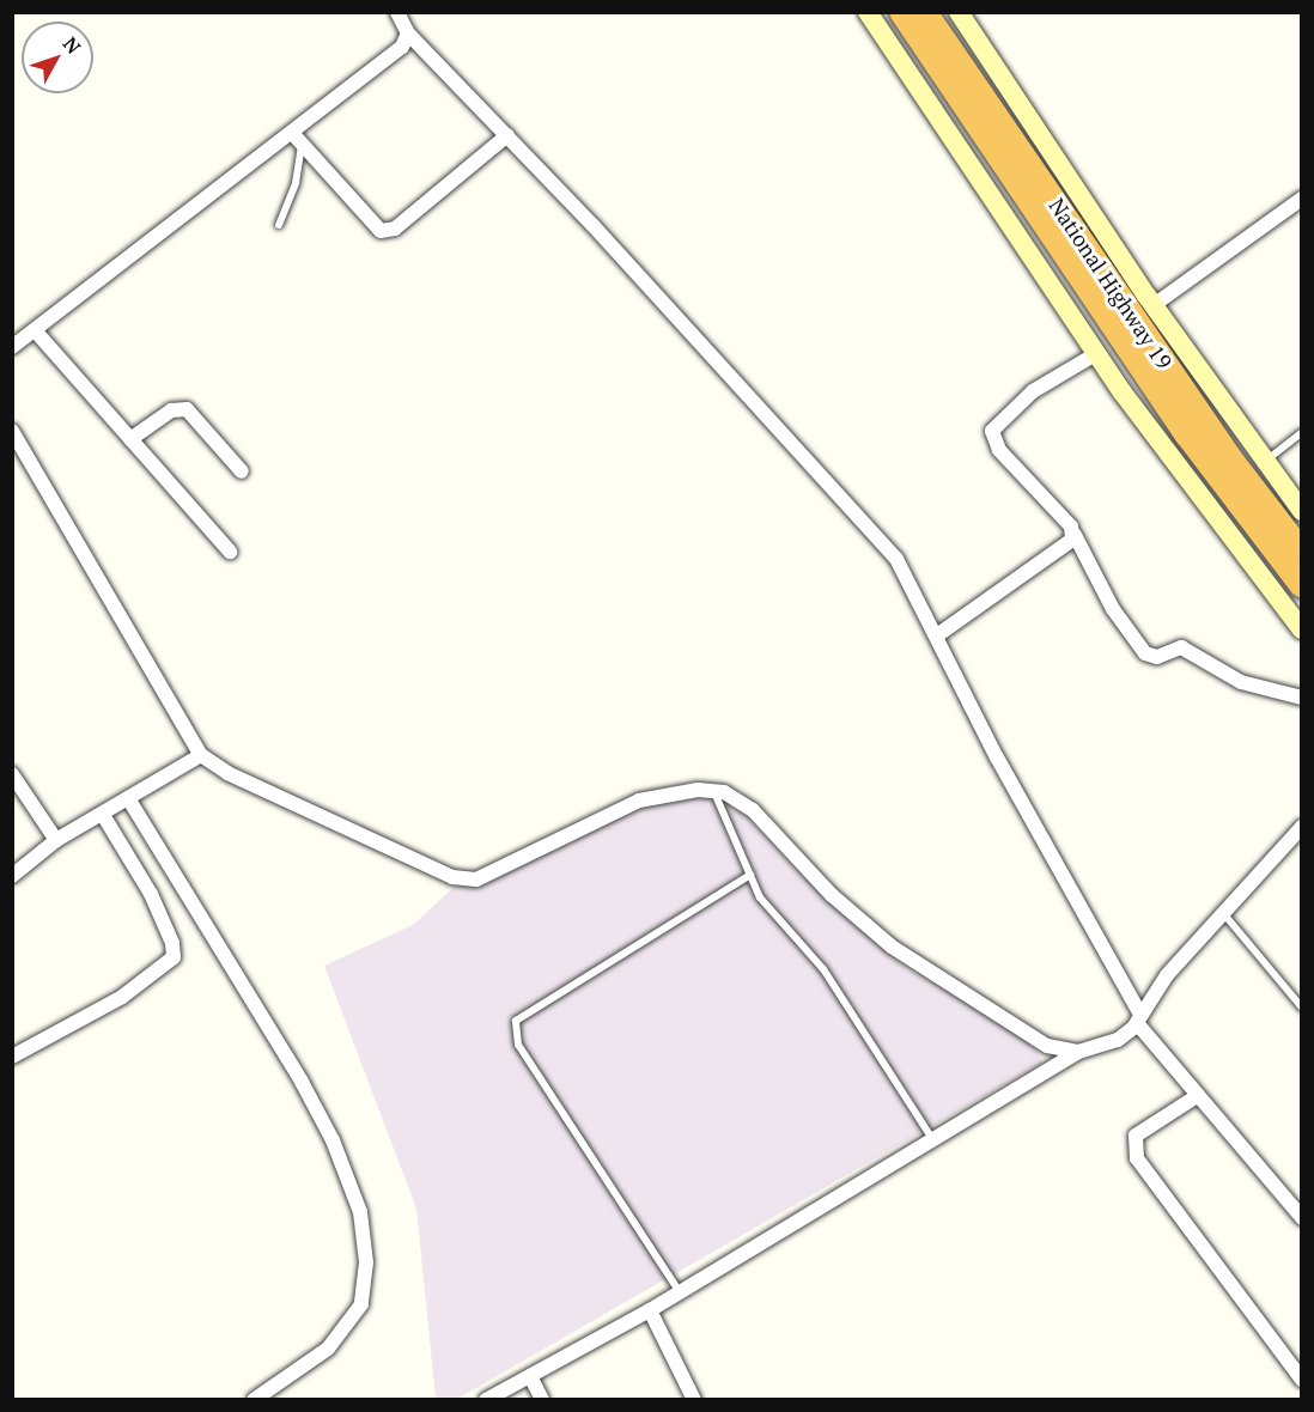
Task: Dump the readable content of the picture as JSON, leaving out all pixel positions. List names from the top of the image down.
{
  "streets": {
    "highway": ["National Highway 19"]
  },
  "north": "top right"
}
